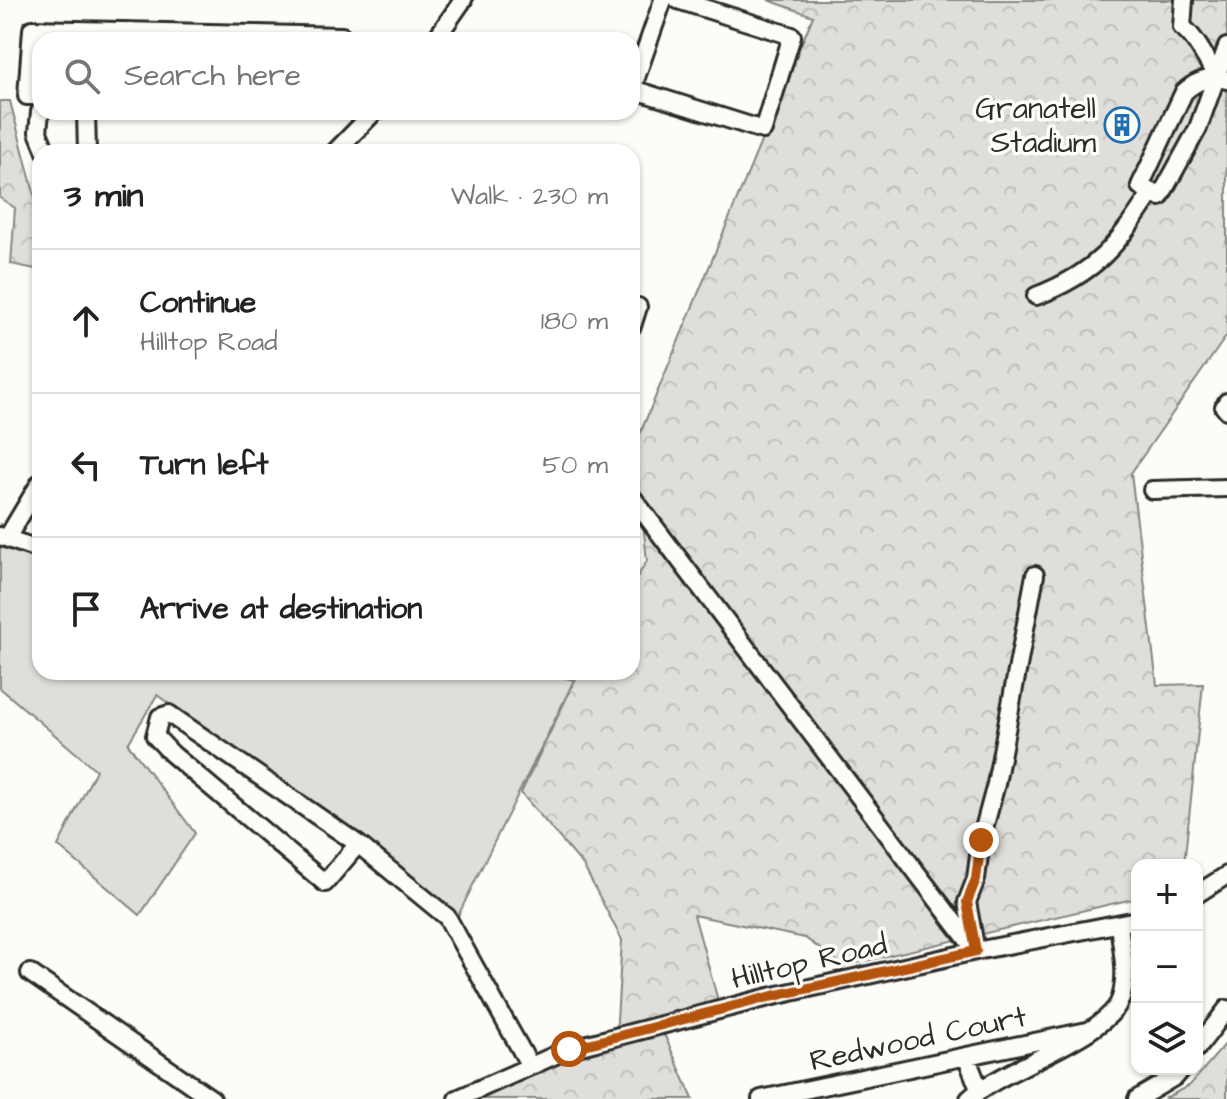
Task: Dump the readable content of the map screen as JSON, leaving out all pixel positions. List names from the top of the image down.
{
  "streets": {
    "street": ["Hilltop Road", "Redwood Court"]
  },
  "places": {
    "building": ["Granatell Stadium"]
  },
  "page": {
    "search": "Search here",
    "heading": ["3 min", "Walk · 230 m"],
    "list": [
      ["Continue", "Hilltop Road", "180 m"],
      ["Turn left", "50 m"],
      "Arrive at destination"
    ],
    "map_buttons": ["+", "−"]
  }
}
